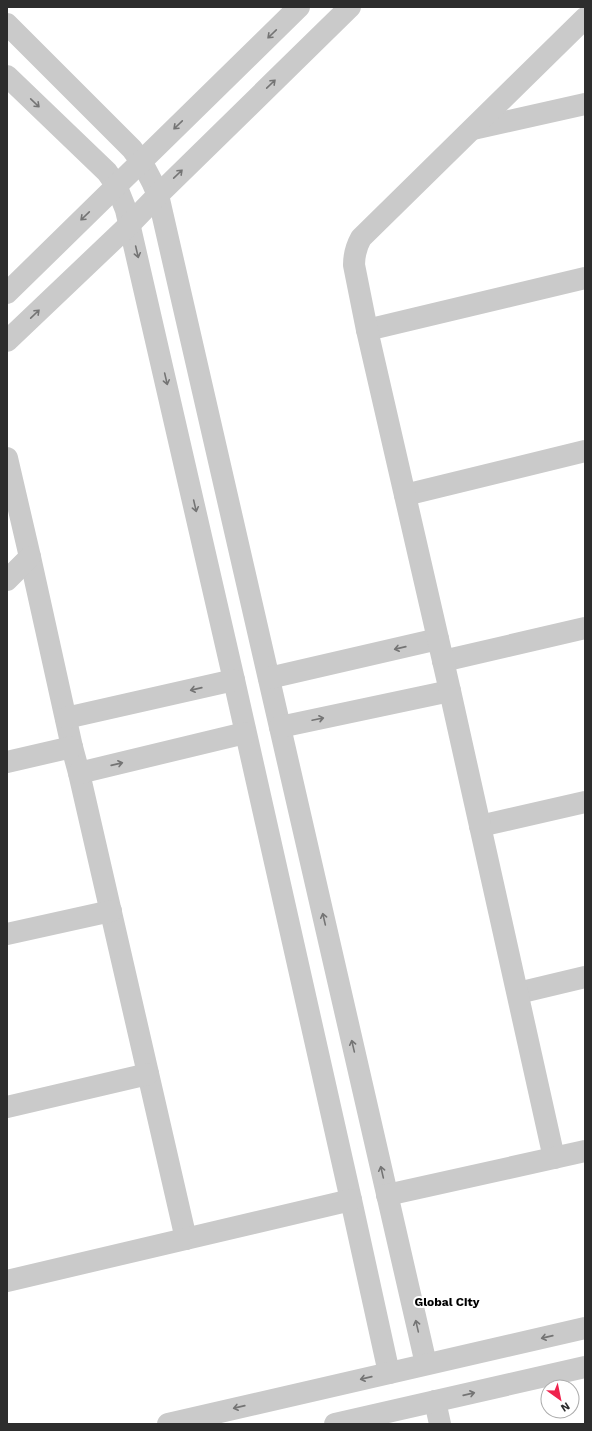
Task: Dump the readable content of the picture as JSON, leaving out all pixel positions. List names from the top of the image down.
{
  "districts": ["Global City"],
  "north": "bottom right"
}
